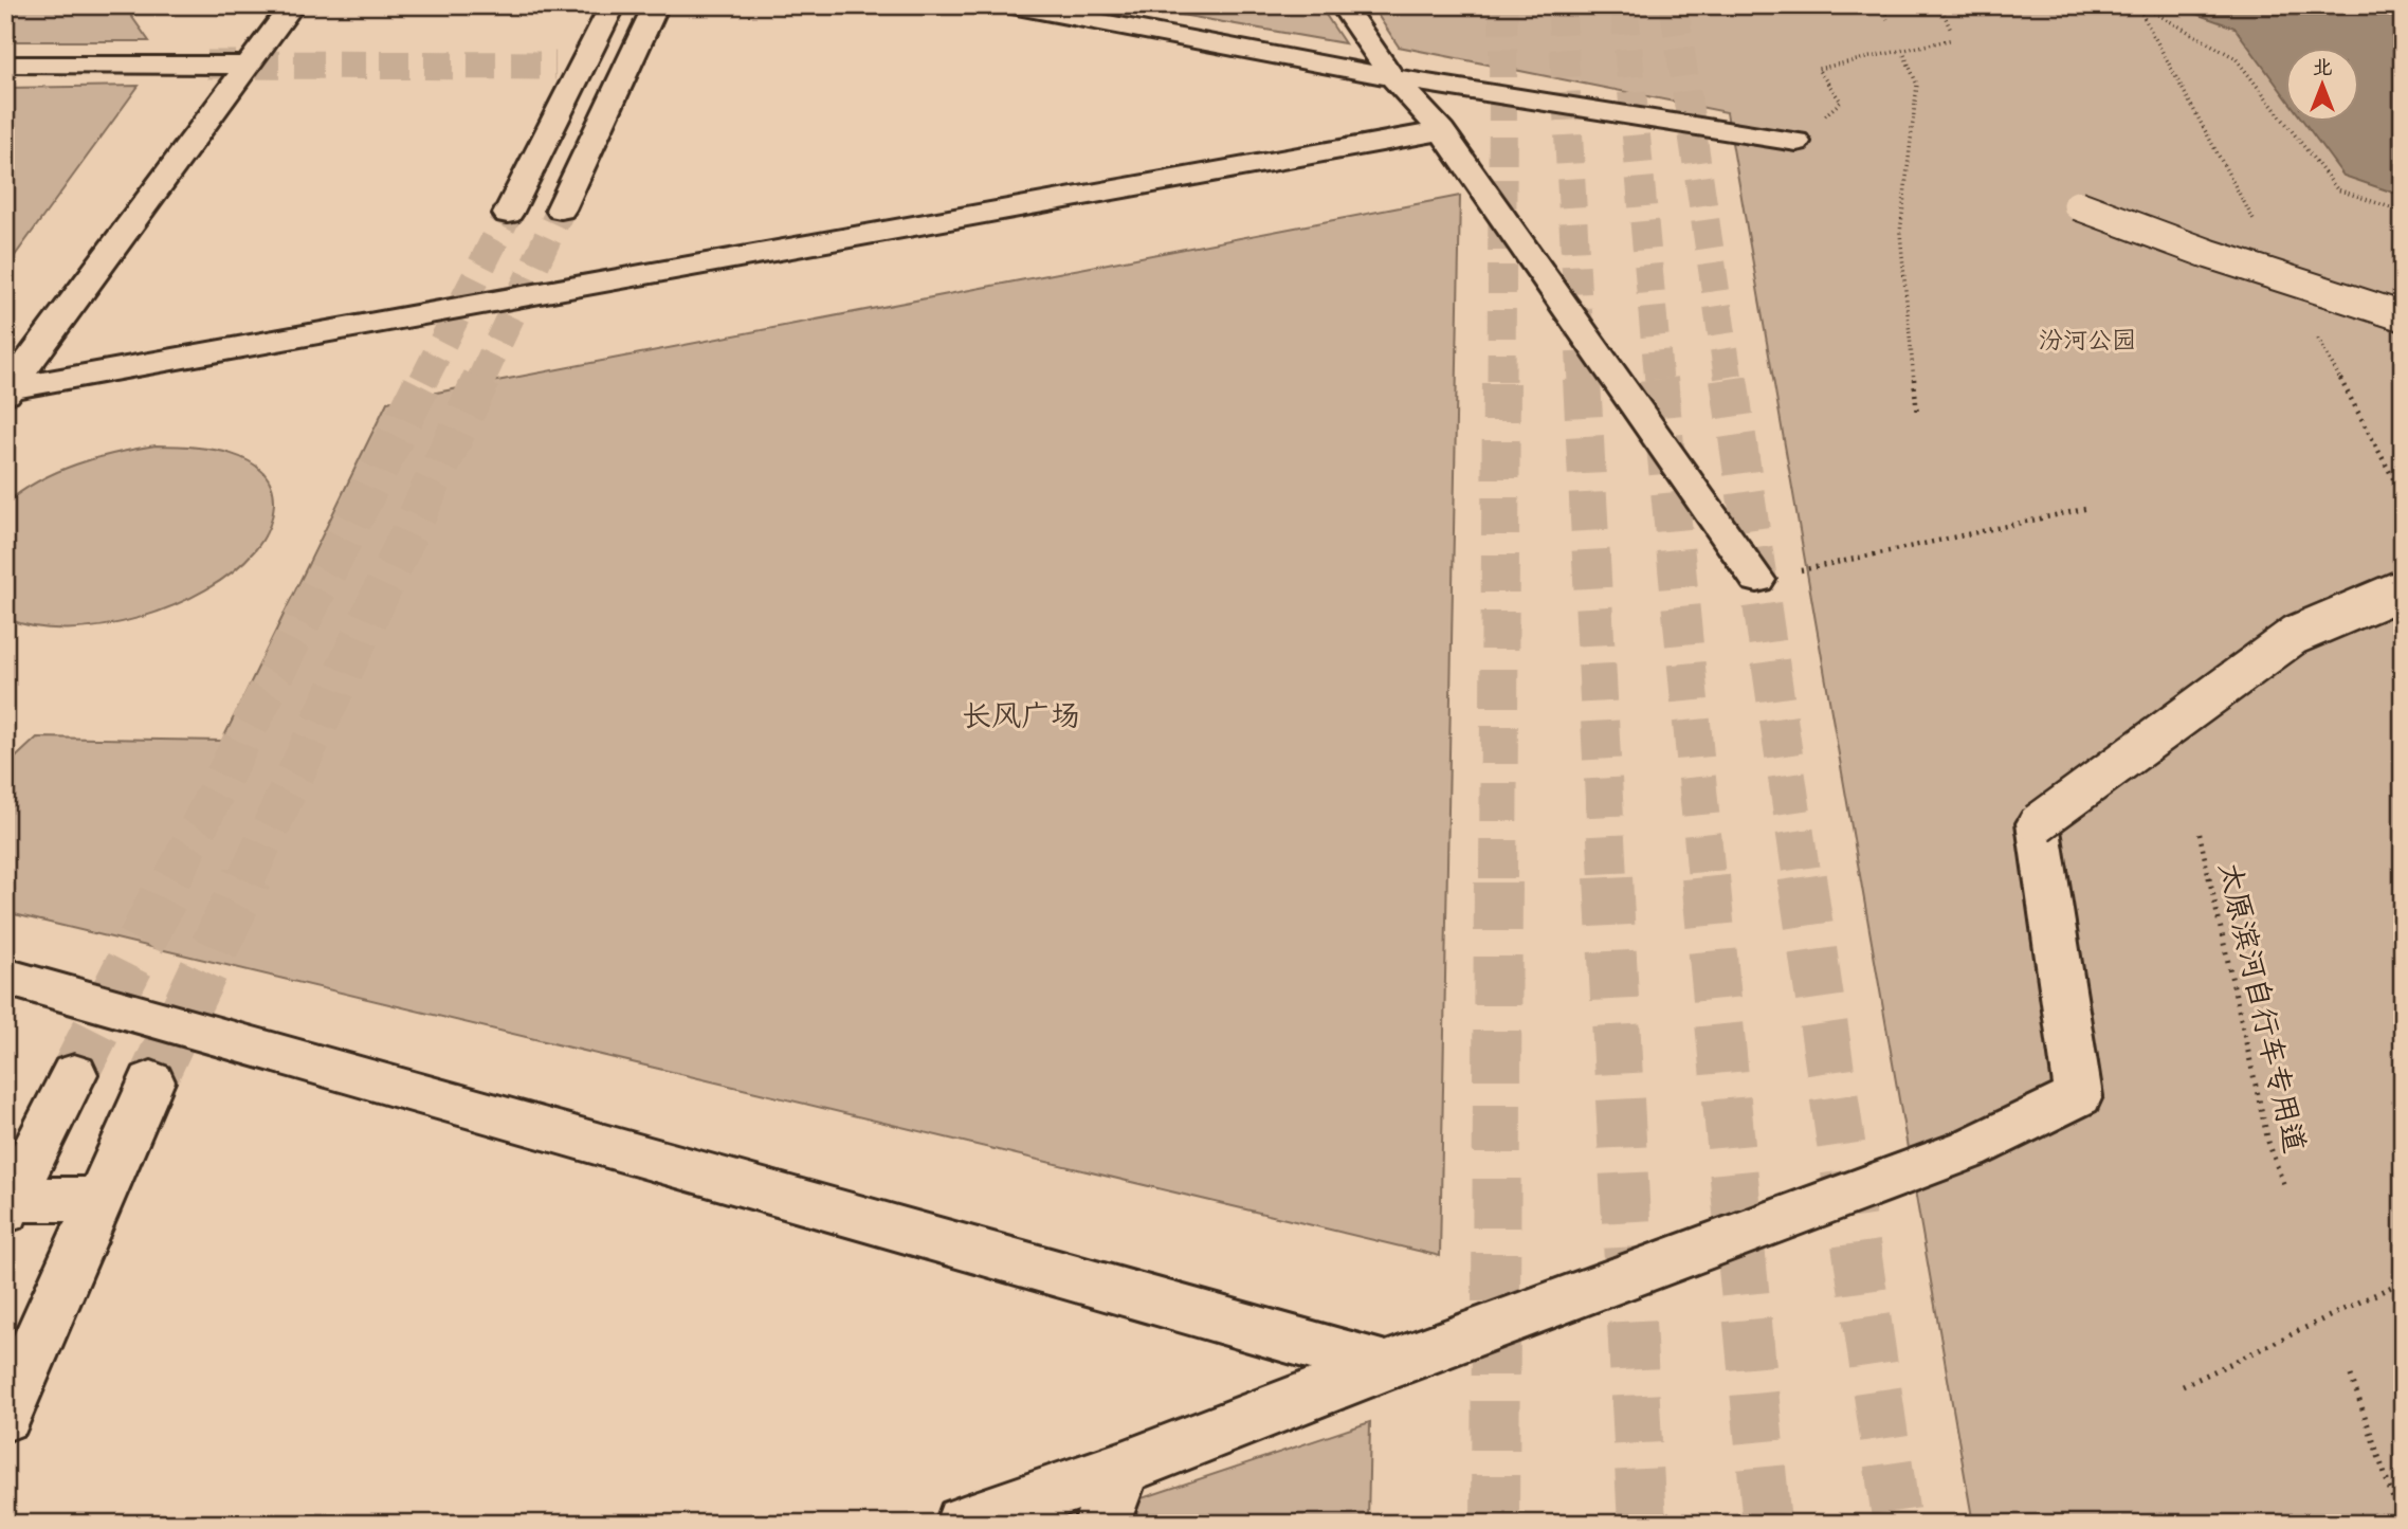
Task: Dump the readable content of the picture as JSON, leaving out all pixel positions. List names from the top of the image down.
{
  "streets": {
    "path": ["太原滨河自行车专用道"]
  },
  "parks": ["汾河公园", "长风广场"],
  "north": "top"
}
